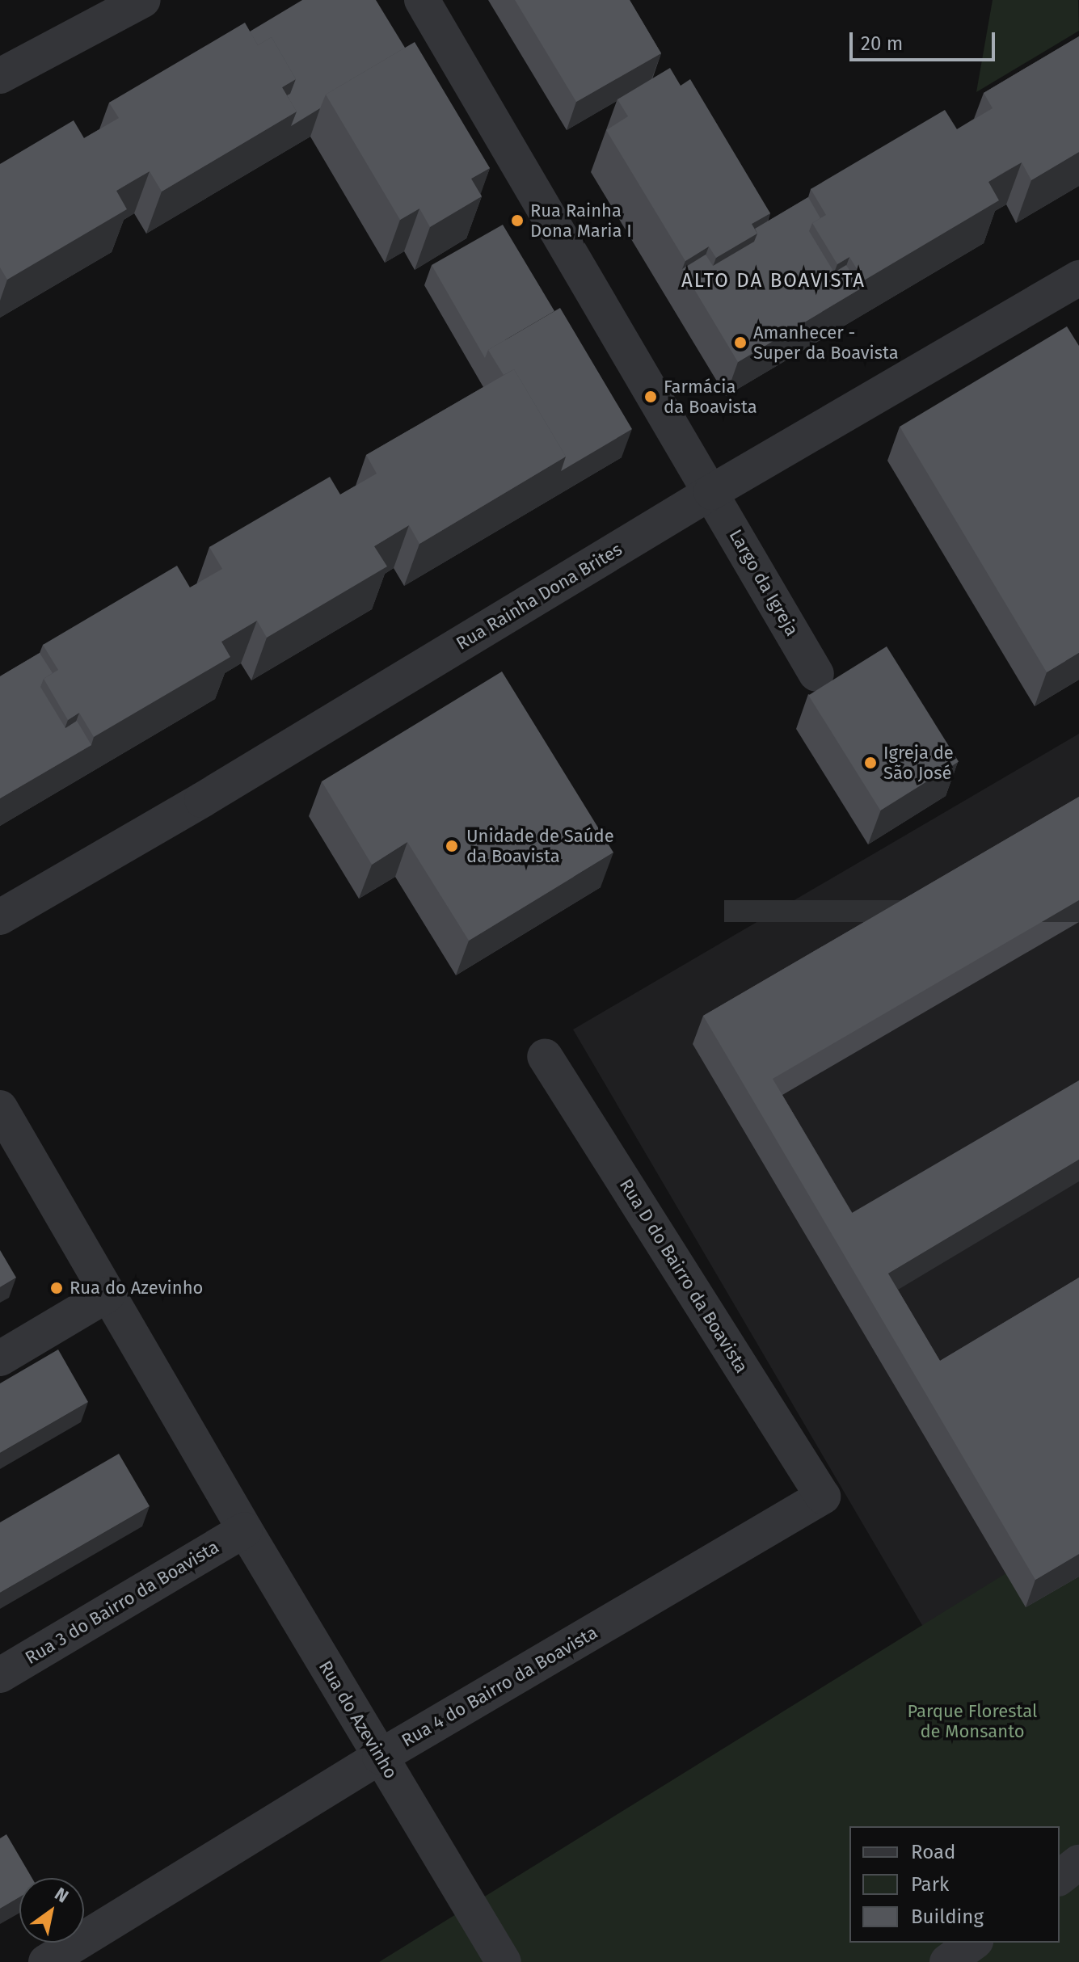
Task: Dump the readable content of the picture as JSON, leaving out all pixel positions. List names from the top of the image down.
{
  "streets": {
    "street": [
      "Largo da Igreja",
      "Rua Rainha Dona Brites",
      "Rua D do Bairro da Boavista",
      "Rua 3 do Bairro da Boavista",
      "Rua 4 do Bairro da Boavista",
      "Rua do Azevinho"
    ]
  },
  "crossings": [
    ["Largo da Igreja", "Rua Rainha Dona Brites"],
    ["Rua D do Bairro da Boavista", "Rua 4 do Bairro da Boavista"],
    ["Rua 3 do Bairro da Boavista", "Rua do Azevinho"],
    ["Rua 4 do Bairro da Boavista", "Rua do Azevinho"]
  ],
  "districts": ["ALTO DA BOAVISTA"],
  "parks": ["Parque Florestal de Monsanto"],
  "places": [
    "Rua Rainha Dona Maria I",
    "Amanhecer - Super da Boavista",
    "Farmácia da Boavista",
    "Igreja de São José",
    "Unidade de Saúde da Boavista",
    "Rua do Azevinho"
  ],
  "legend": ["Road", "Park", "Building"],
  "scale_bar": "20 m",
  "north": "top right"
}
